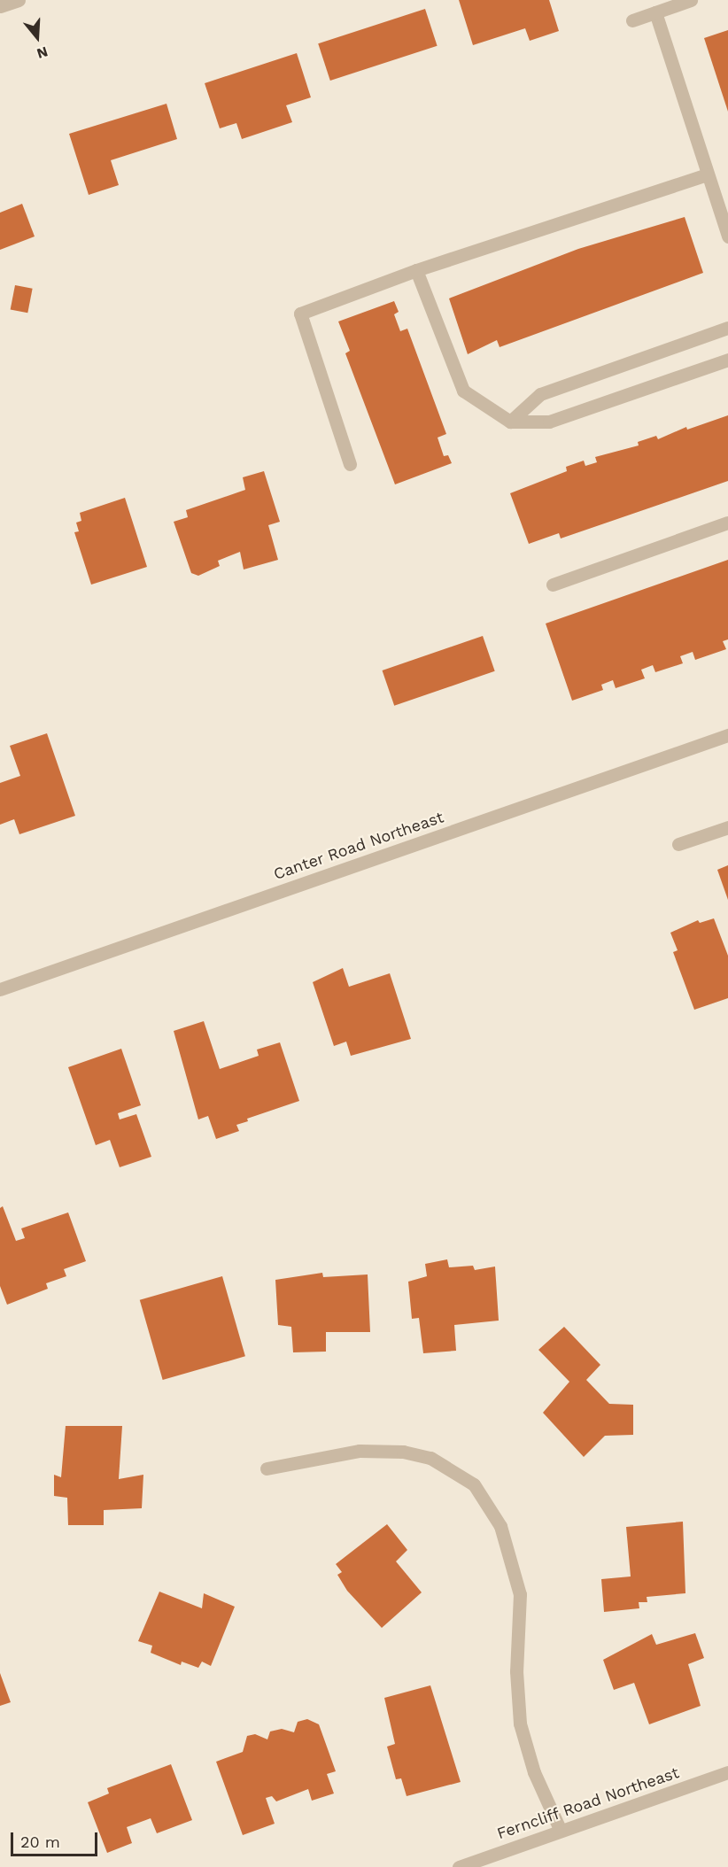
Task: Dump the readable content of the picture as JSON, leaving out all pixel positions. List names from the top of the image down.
{
  "streets": {
    "street": ["Canter Road Northeast", "Ferncliff Road Northeast"]
  },
  "scale_bar": "20 m",
  "north": "bottom"
}
